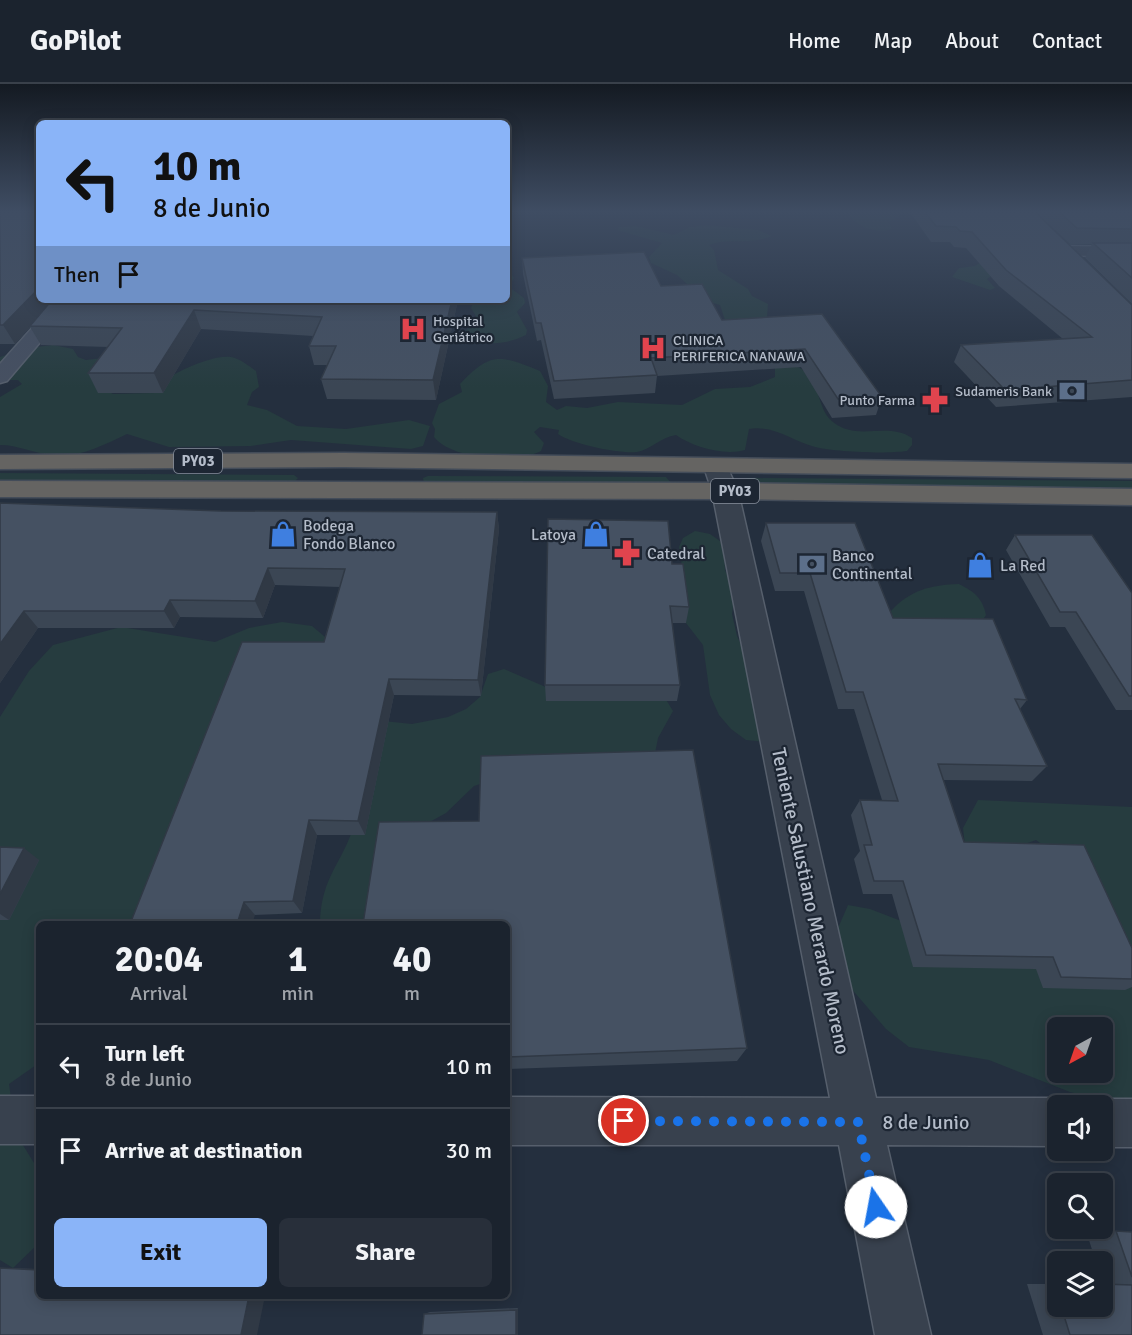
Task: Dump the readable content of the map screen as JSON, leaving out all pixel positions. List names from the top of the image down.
{
  "streets": {
    "highway": ["PY03"],
    "street": ["Teniente Salustiano Merardo Moreno", "8 de Junio"]
  },
  "crossings": [
    ["PY03", "Teniente Salustiano Merardo Moreno"],
    ["Teniente Salustiano Merardo Moreno", "8 de Junio"]
  ],
  "places": {
    "hospital": ["Hospital Geriátrico", "CLINICA PERIFERICA NANAWA"],
    "bank": ["Sudameris Bank", "Banco Continental"],
    "pharmacy": ["Punto Farma", "Catedral"],
    "shop": ["Bodega Fondo Blanco", "Latoya", "La Red"]
  },
  "north": "bottom left",
  "page": {
    "header": "GoPilot",
    "nav": [
      "Home",
      "Map",
      "About",
      "Contact"
    ],
    "turn": ["10 m", "8 de Junio"],
    "then": "Then",
    "eta": [
      "20:04",
      "Arrival",
      "1",
      "min",
      "40",
      "m"
    ],
    "list": [
      {
        "name": "Turn left",
        "note": "8 de Junio",
        "value": "10 m"
      },
      {
        "name": "Arrive at destination",
        "value": "30 m"
      }
    ],
    "buttons": ["Exit", "Share"]
  }
}
